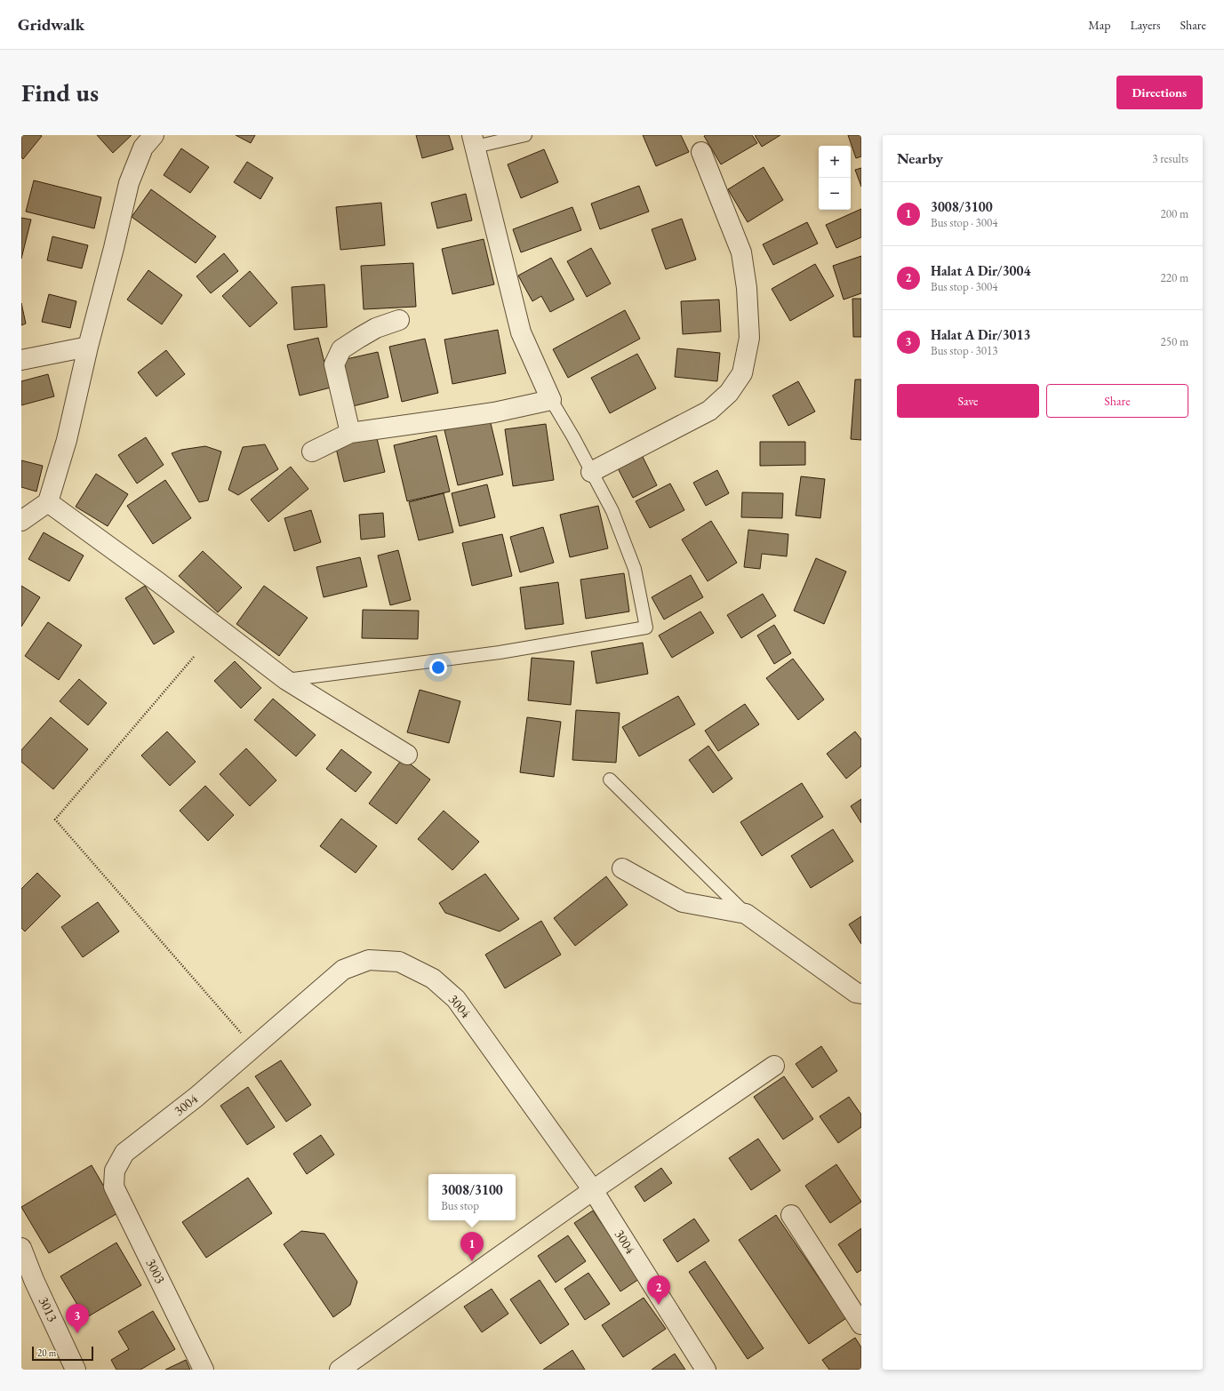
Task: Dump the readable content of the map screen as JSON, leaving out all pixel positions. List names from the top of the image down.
{
  "streets": {
    "street": ["3004", "3003", "3013"]
  },
  "crossings": [
    ["3004", "3003"]
  ],
  "scale_bar": "20 m",
  "page": {
    "header": "Gridwalk",
    "nav": ["Map", "Layers", "Share"],
    "buttons": [
      "Directions",
      ["Save", "Share"]
    ],
    "title": "Find us",
    "heading": ["Nearby", "3 results"],
    "map_buttons": ["+", "−"],
    "list": [
      {
        "mark": "1",
        "name": "3008/3100",
        "note": "Bus stop · 3004",
        "value": "200 m"
      },
      {
        "mark": "2",
        "name": "Halat A Dir/3004",
        "note": "Bus stop · 3004",
        "value": "220 m"
      },
      {
        "mark": "3",
        "name": "Halat A Dir/3013",
        "note": "Bus stop · 3013",
        "value": "250 m"
      }
    ],
    "popup": ["3008/3100", "Bus stop"],
    "pins": ["1", "2", "3"],
    "scale": "20 m"
  }
}
